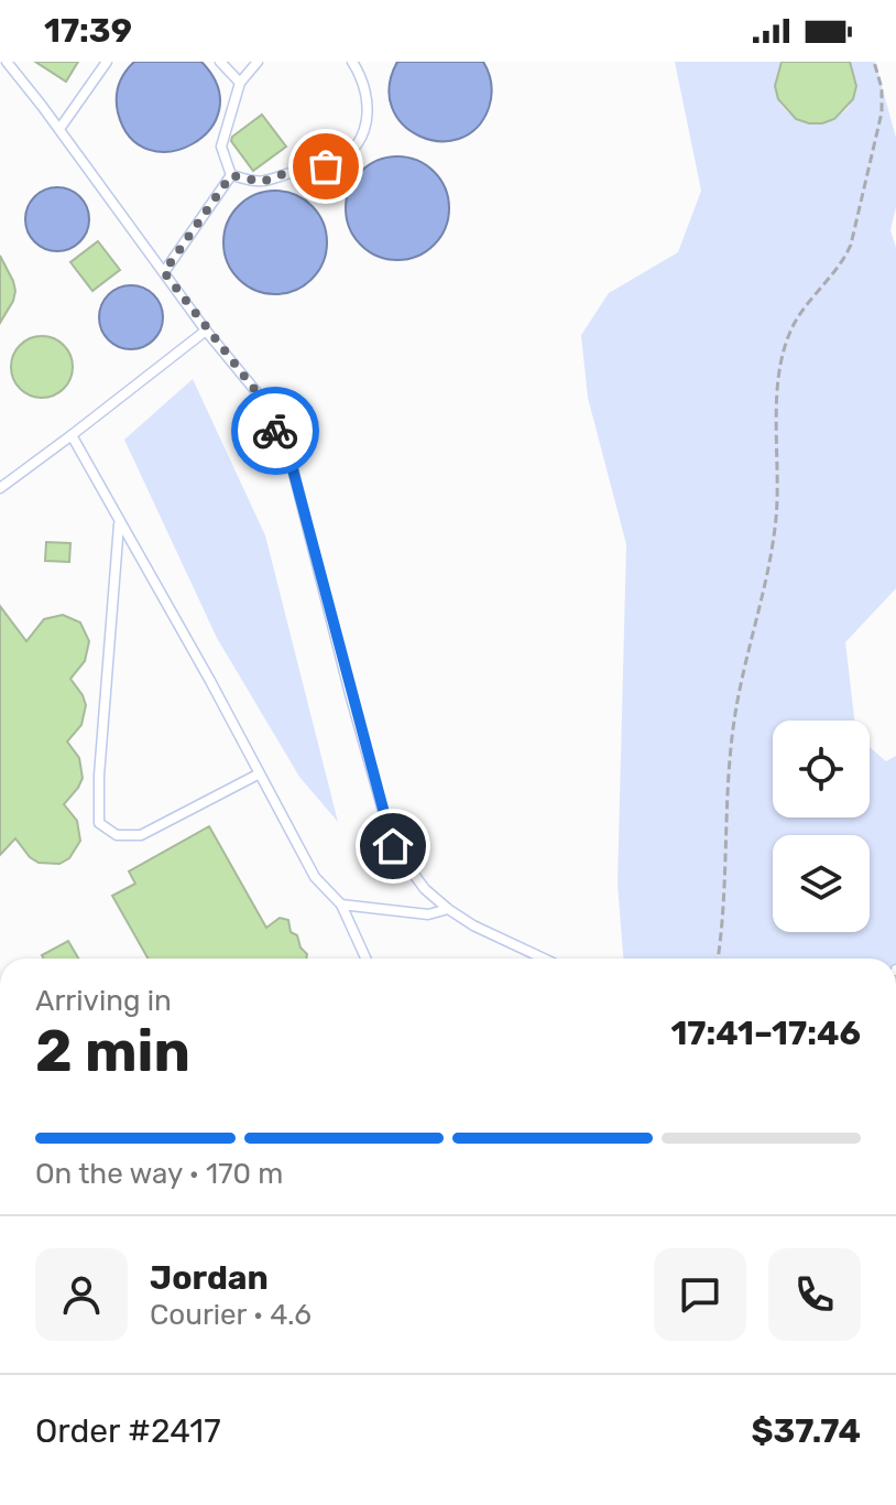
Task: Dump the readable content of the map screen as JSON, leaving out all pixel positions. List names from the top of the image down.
{
  "page": {
    "status": "17:39",
    "heading": ["2 min", "Arriving in", "17:41–17:46"],
    "panel": [
      "Jordan",
      "Courier · 4.6",
      "Order #2417",
      "$37.74"
    ],
    "bar": "On the way · 170 m"
  }
}
